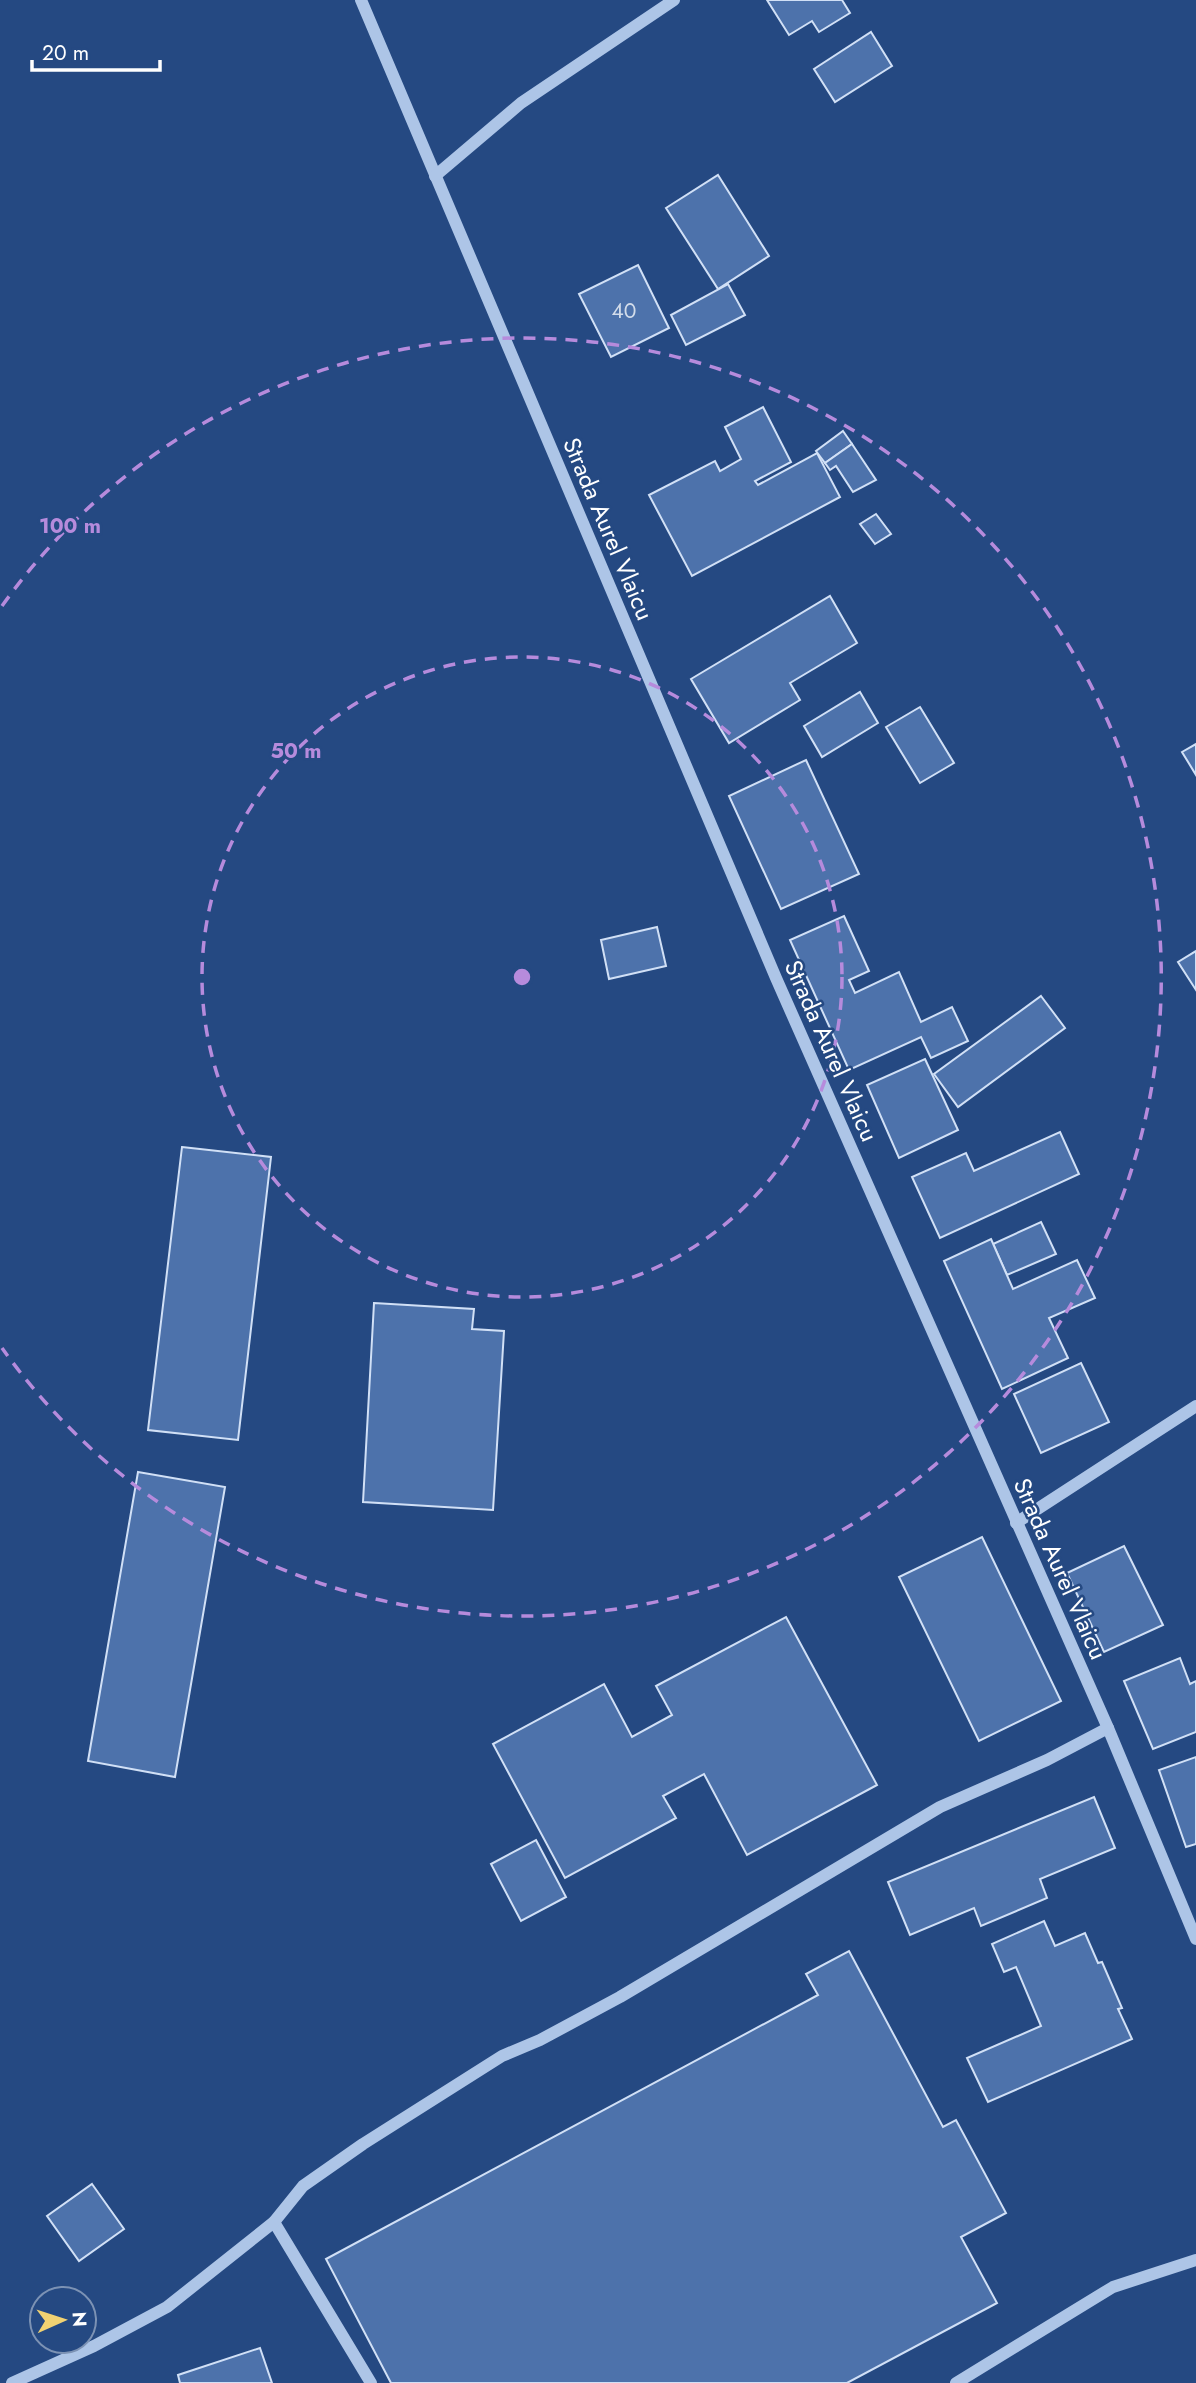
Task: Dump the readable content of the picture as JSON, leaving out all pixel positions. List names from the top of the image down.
{
  "streets": {
    "street": ["Strada Aurel Vlaicu"]
  },
  "house_numbers": ["40"],
  "scale_bar": "20 m",
  "north": "right",
  "rings": ["100 m", "50 m"]
}
